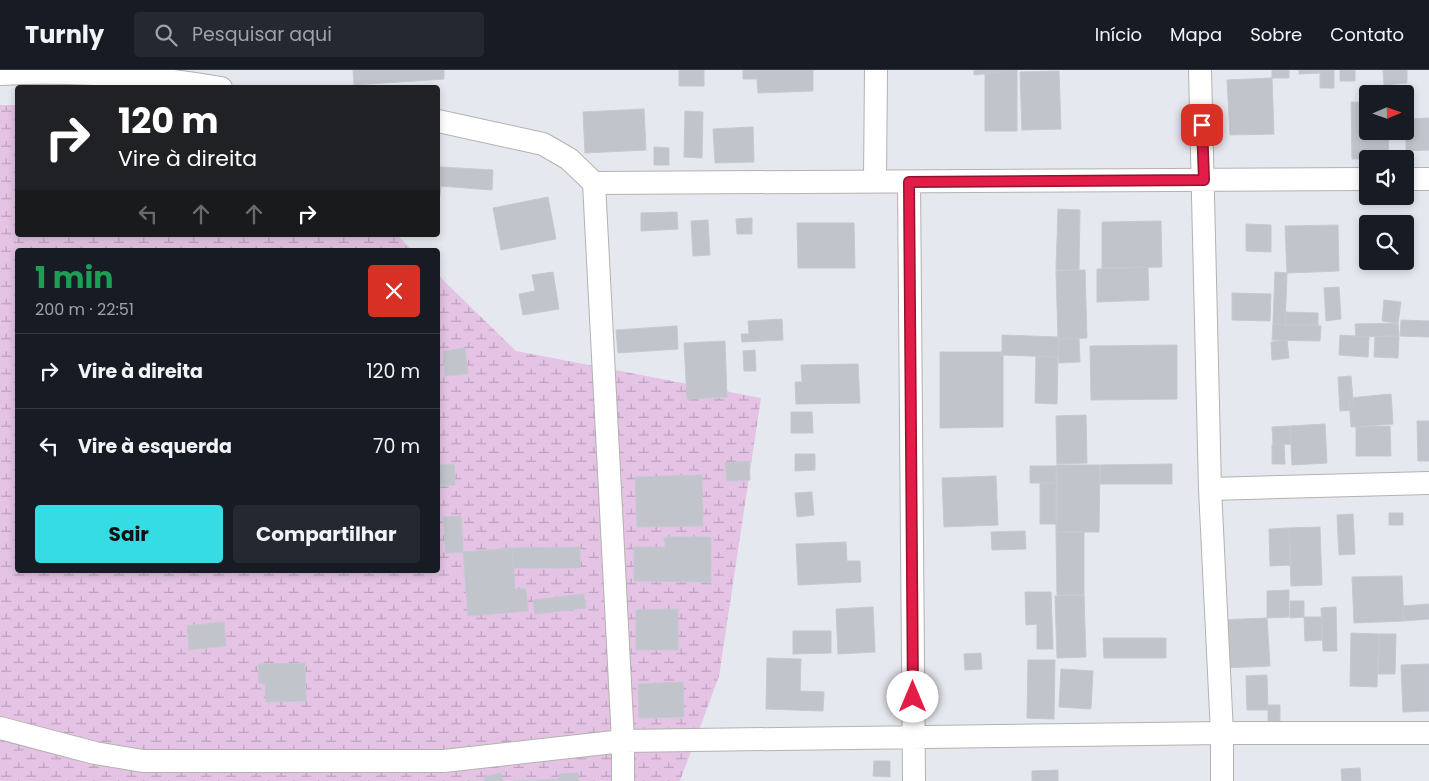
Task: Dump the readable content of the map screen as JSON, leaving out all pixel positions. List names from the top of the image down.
{
  "north": "right",
  "page": {
    "header": "Turnly",
    "search": "Pesquisar aqui",
    "nav": [
      "Início",
      "Mapa",
      "Sobre",
      "Contato"
    ],
    "turn": ["120 m", "Vire à direita"],
    "heading": ["1 min", "200 m · 22:51"],
    "list": [
      {
        "name": "Vire à direita",
        "value": "120 m"
      },
      {
        "name": "Vire à esquerda",
        "value": "70 m"
      }
    ],
    "buttons": ["Sair", "Compartilhar"]
  }
}
